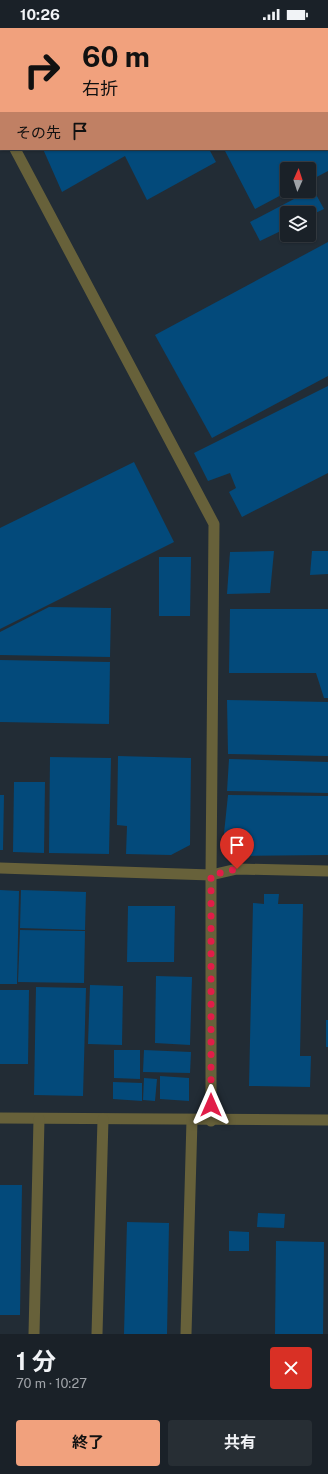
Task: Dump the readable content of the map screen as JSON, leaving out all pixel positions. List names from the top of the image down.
{
  "north": "top",
  "page": {
    "status": "10:26",
    "turn": ["60 m", "右折"],
    "then": "その先",
    "heading": ["1 分", "70 m · 10:27"],
    "buttons": ["終了", "共有"]
  }
}
